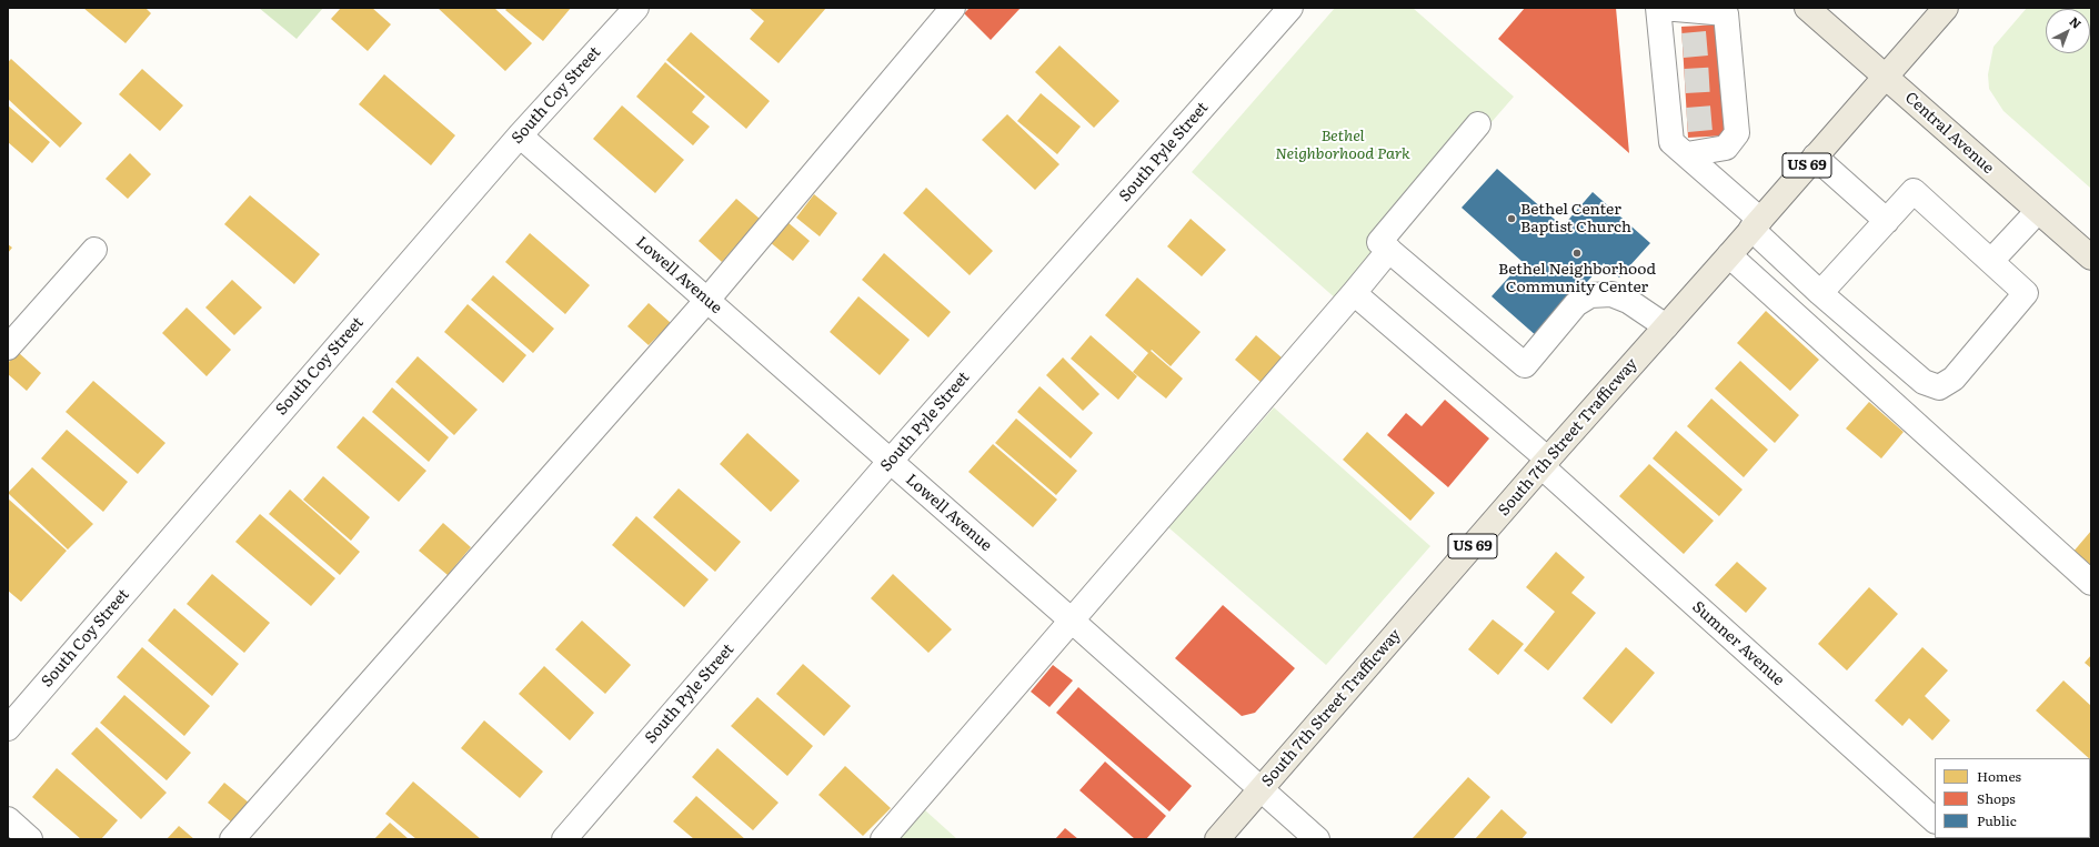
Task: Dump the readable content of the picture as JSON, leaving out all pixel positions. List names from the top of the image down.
{
  "streets": {
    "main road": ["Central Avenue", "US 69", "South 7th Street Trafficway"],
    "street": [
      "South Coy Street",
      "South Pyle Street",
      "Lowell Avenue",
      "Sumner Avenue"
    ]
  },
  "crossings": [
    ["South Coy Street", "Lowell Avenue"],
    ["Central Avenue", "US 69"],
    ["Central Avenue", "South 7th Street Trafficway"],
    ["South Pyle Street", "Lowell Avenue"],
    ["US 69", "South 7th Street Trafficway"],
    ["Lowell Avenue", "South 7th Street Trafficway"],
    ["South 7th Street Trafficway", "Sumner Avenue"]
  ],
  "parks": ["Bethel Neighborhood Park"],
  "places": ["Bethel Center Baptist Church", "Bethel Neighborhood Community Center"],
  "legend": ["Homes", "Shops", "Public"],
  "north": "top right"
}
